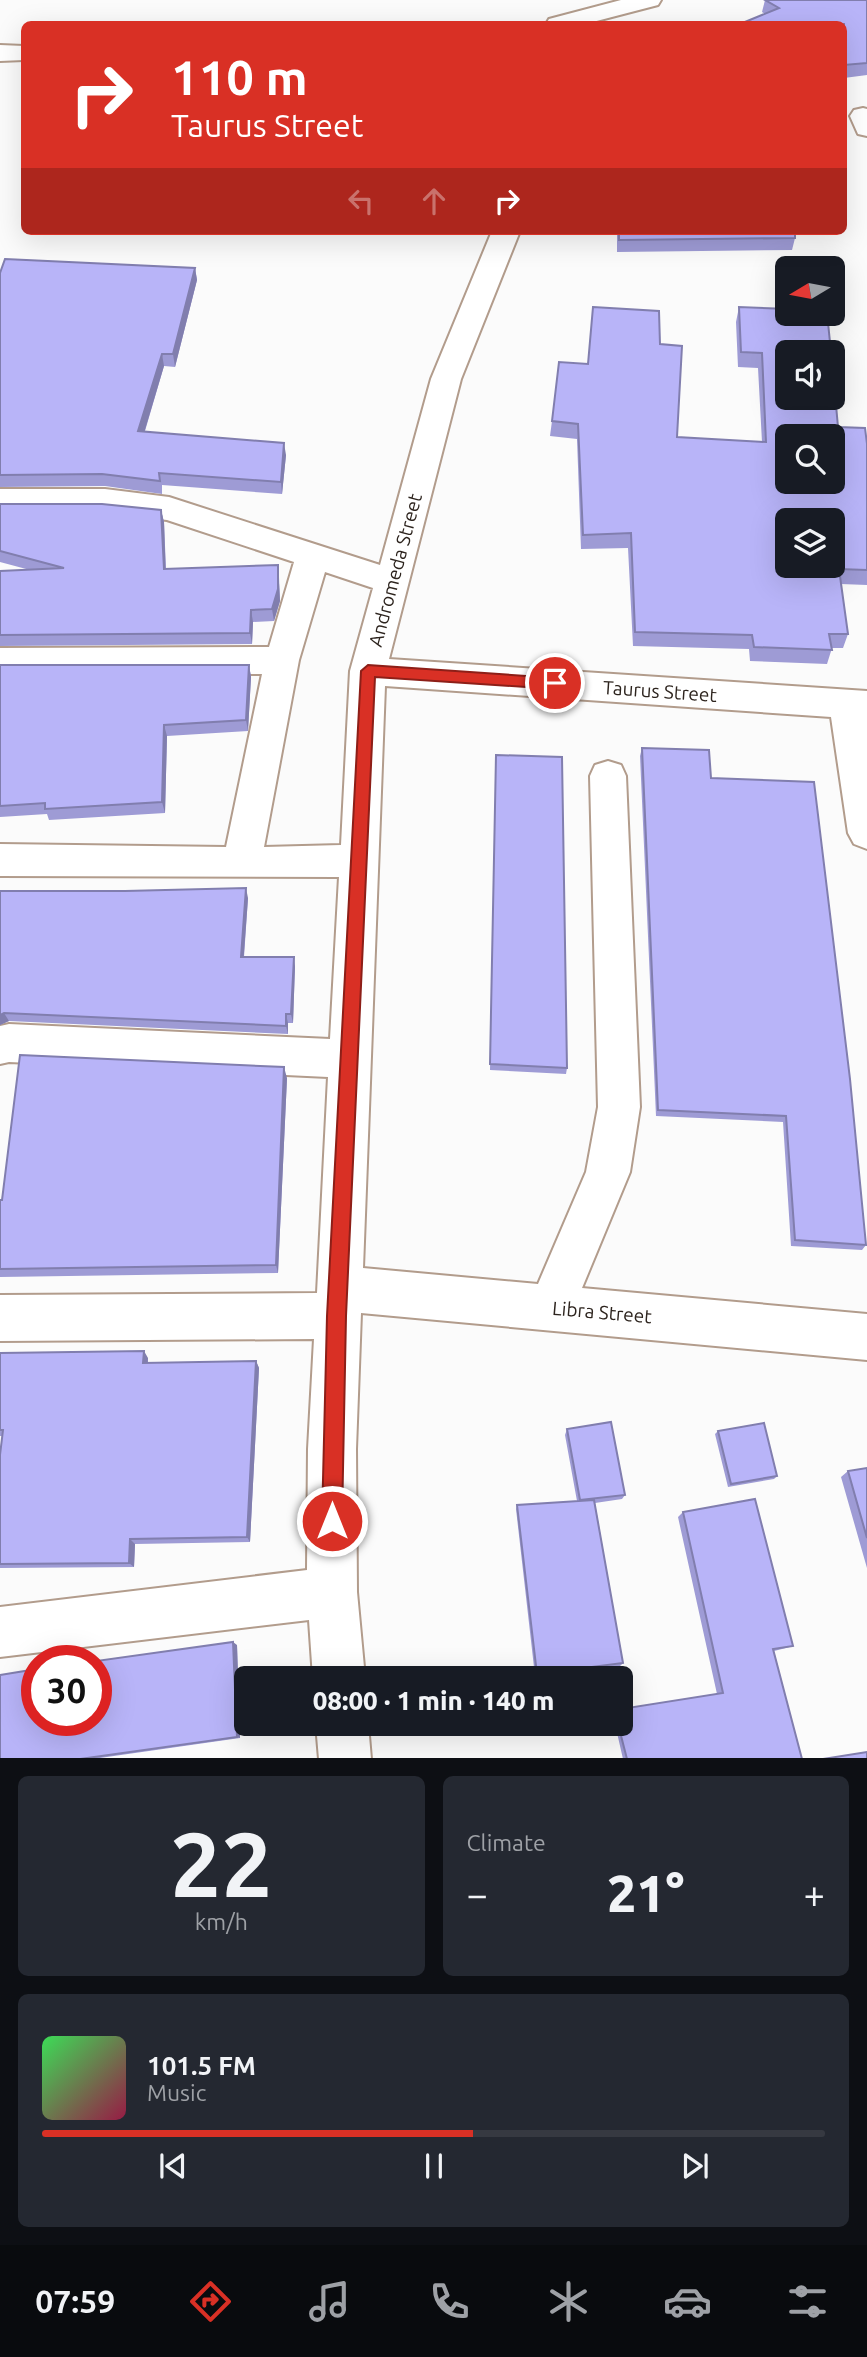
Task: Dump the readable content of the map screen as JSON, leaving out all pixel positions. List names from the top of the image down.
{
  "streets": {
    "street": ["Andromeda Street", "Taurus Street", "Libra Street"]
  },
  "crossings": [
    ["Andromeda Street", "Taurus Street"],
    ["Andromeda Street", "Libra Street"]
  ],
  "north": "left",
  "page": {
    "turn": ["110 m", "Taurus Street"],
    "limit": "30",
    "trip": "08:00 · 1 min · 140 m",
    "tile": [
      ["22", "km/h"],
      "Climate"
    ],
    "heat": ["−", "21°", "+"],
    "song": ["101.5 FM", "Music"],
    "tabs": "07:59"
  }
}
